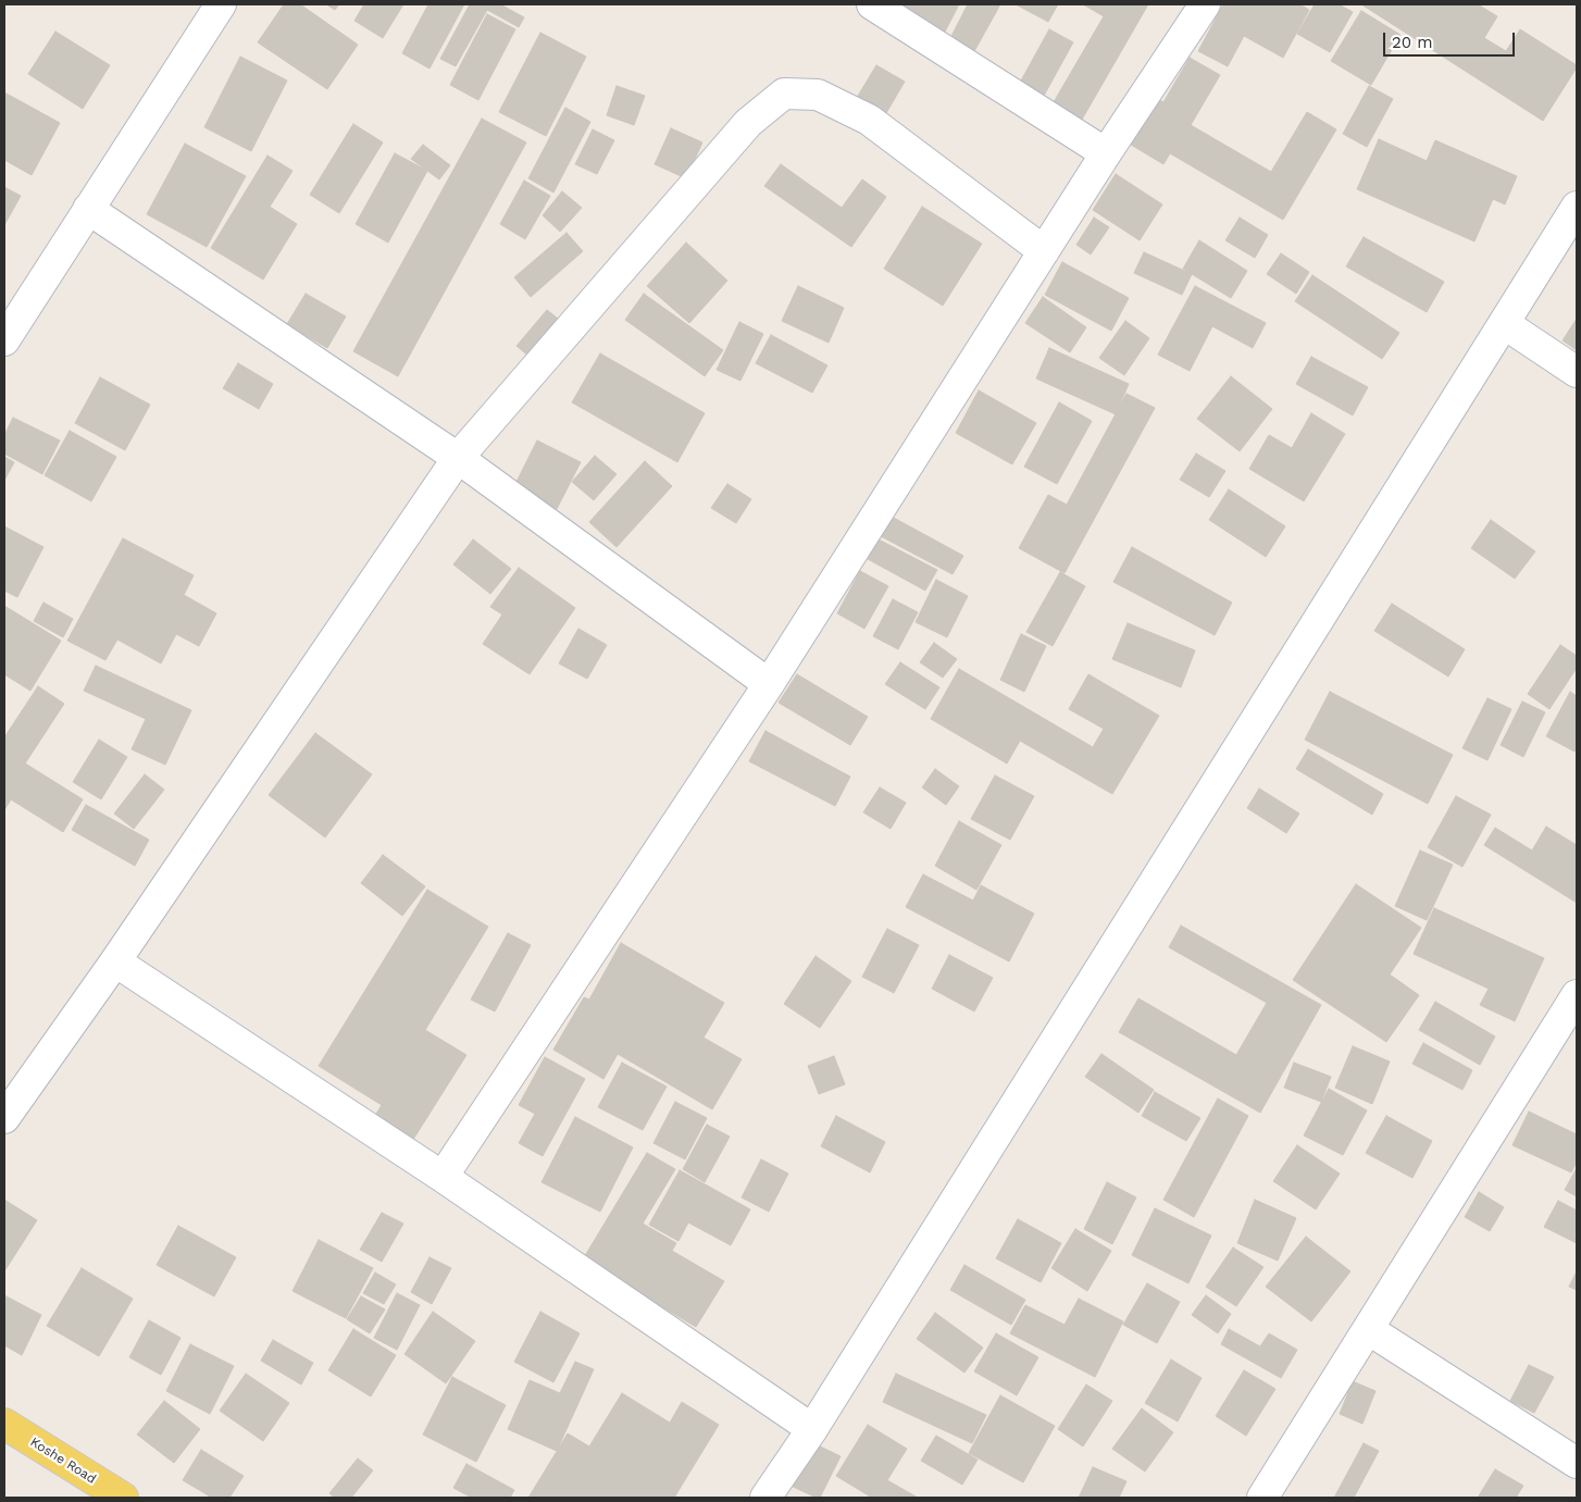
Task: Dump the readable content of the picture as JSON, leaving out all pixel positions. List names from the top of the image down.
{
  "streets": {
    "main road": ["Koshe Road"]
  },
  "scale_bar": "20 m"
}
